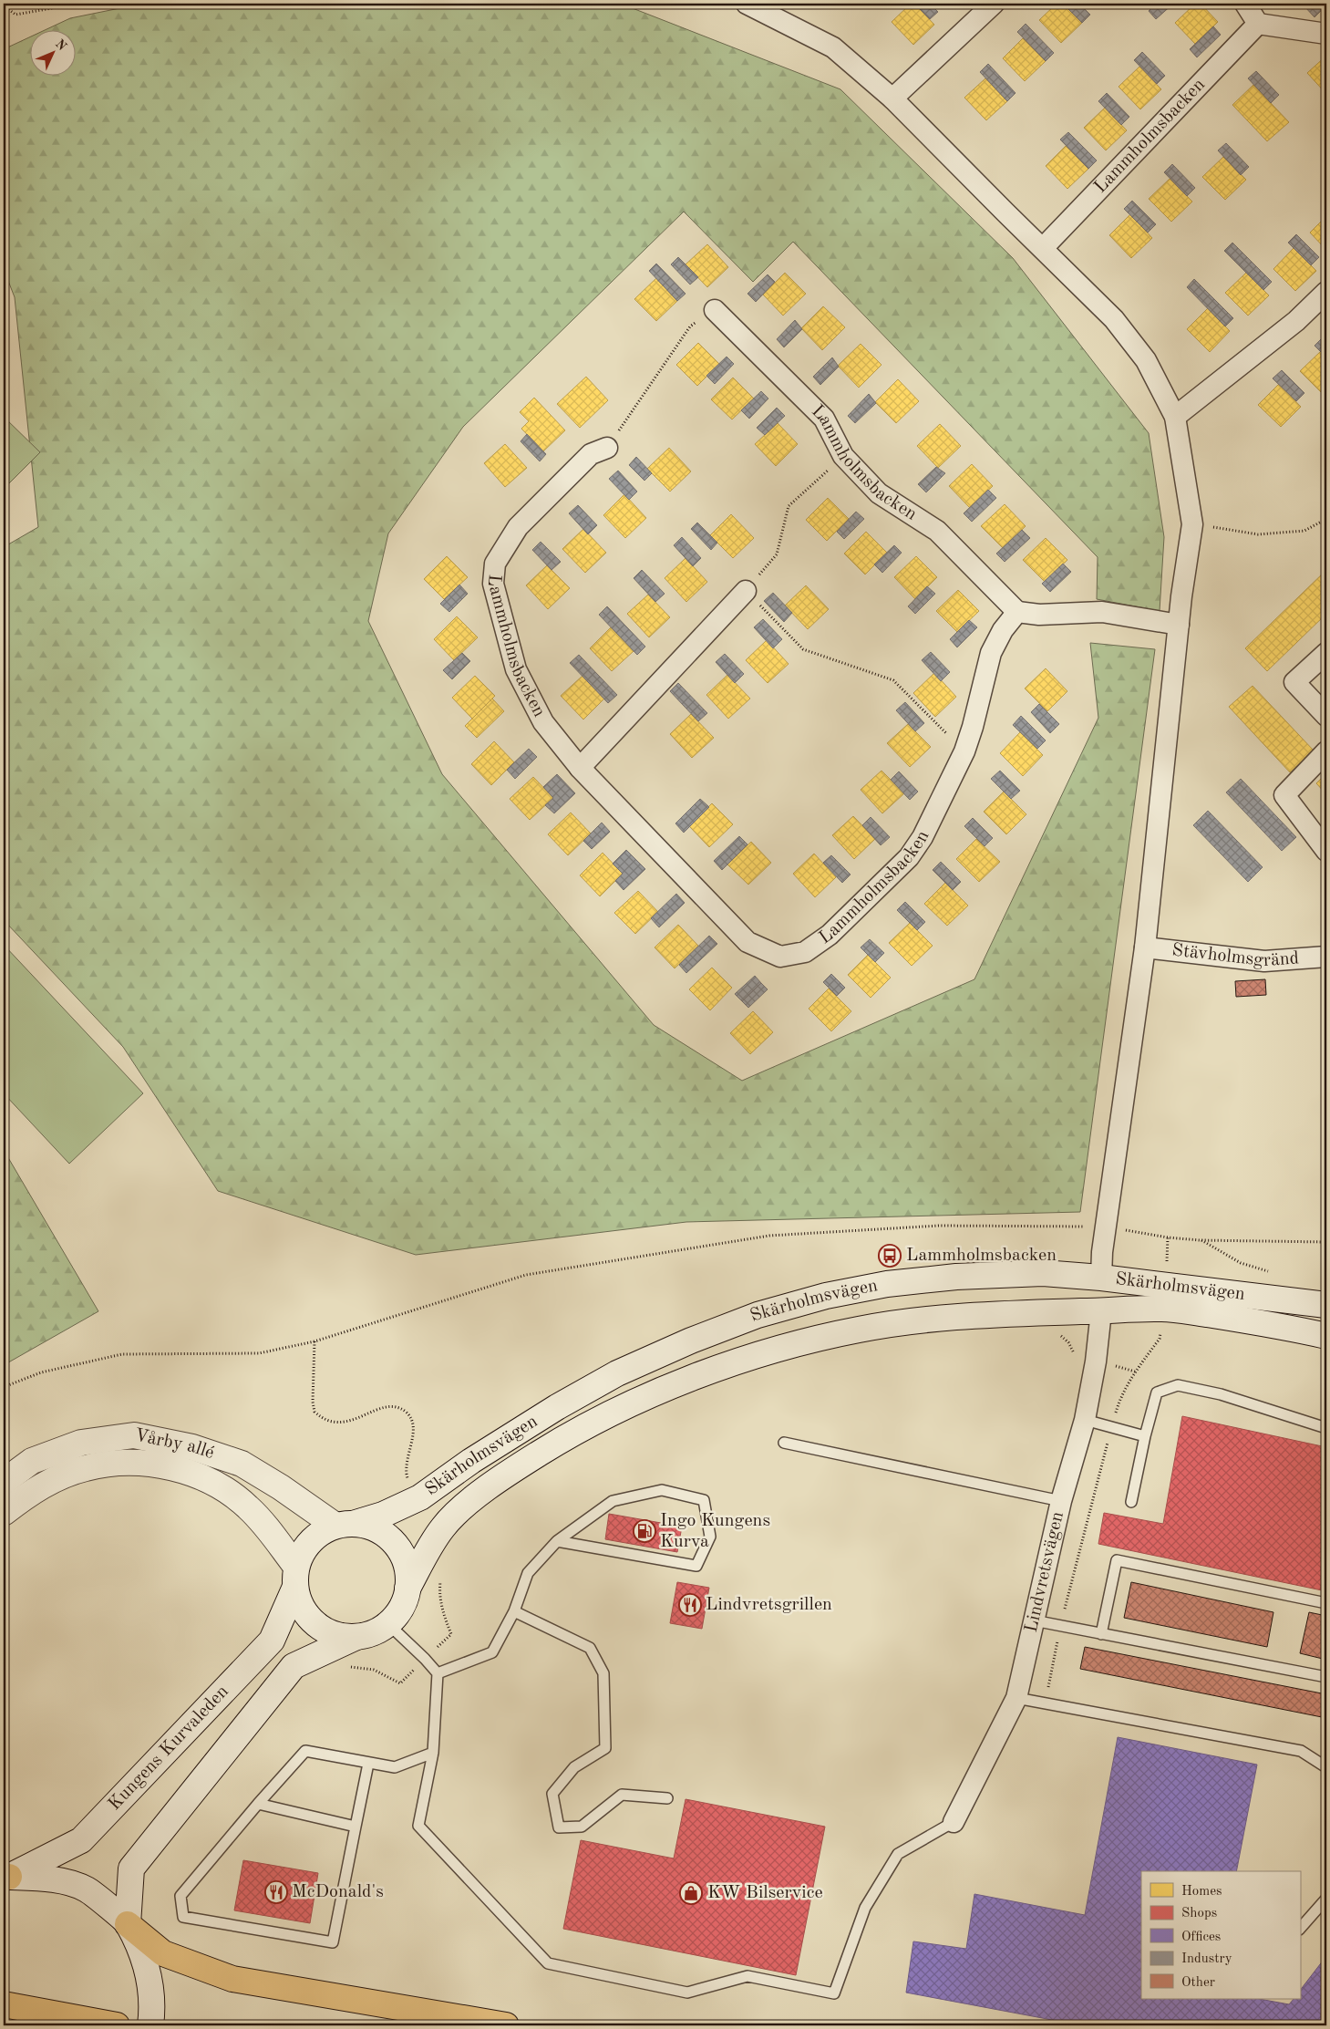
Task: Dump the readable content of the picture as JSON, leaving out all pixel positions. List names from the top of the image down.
{
  "streets": {
    "main road": ["Skärholmsvägen", "Vårby allé", "Kungens Kurvaleden"],
    "street": ["Lammholmsbacken", "Stävholmsgränd", "Lindvretsvägen"]
  },
  "crossings": [
    ["Skärholmsvägen", "Vårby allé"],
    ["Skärholmsvägen", "Lindvretsvägen"],
    ["Skärholmsvägen", "Kungens Kurvaleden"],
    ["Vårby allé", "Kungens Kurvaleden"]
  ],
  "places": {
    "bus stop": ["Lammholmsbacken"],
    "fuel station": ["Ingo Kungens Kurva"],
    "restaurant": ["Lindvretsgrillen", "McDonald's"],
    "shop": ["KW Bilservice"]
  },
  "legend": [
    "Homes",
    "Shops",
    "Offices",
    "Industry",
    "Other"
  ],
  "north": "top right"
}
